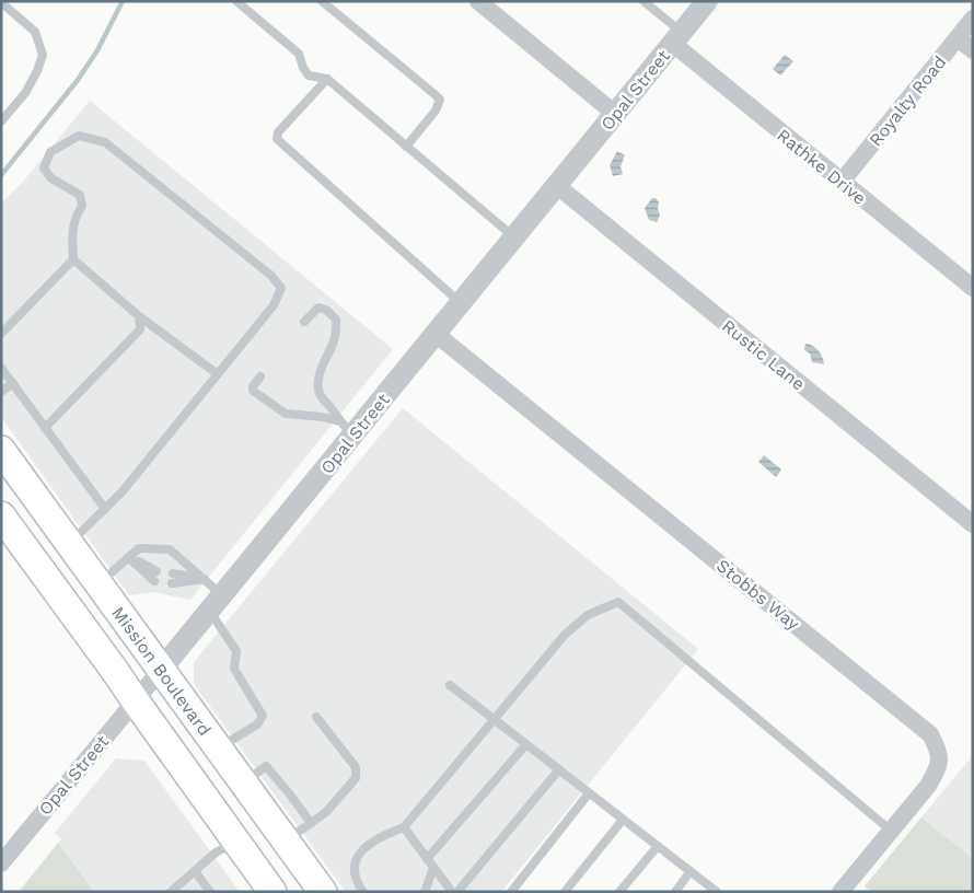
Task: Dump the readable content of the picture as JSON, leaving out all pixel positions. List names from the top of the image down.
{
  "streets": {
    "main road": ["Mission Boulevard"],
    "street": [
      "Opal Street",
      "Royalty Road",
      "Rathke Drive",
      "Rustic Lane",
      "Stobbs Way"
    ]
  },
  "crossings": [
    ["Opal Street", "Rathke Drive"],
    ["Opal Street", "Rustic Lane"],
    ["Opal Street", "Stobbs Way"],
    ["Opal Street", "Mission Boulevard"],
    ["Royalty Road", "Rathke Drive"]
  ]
}
